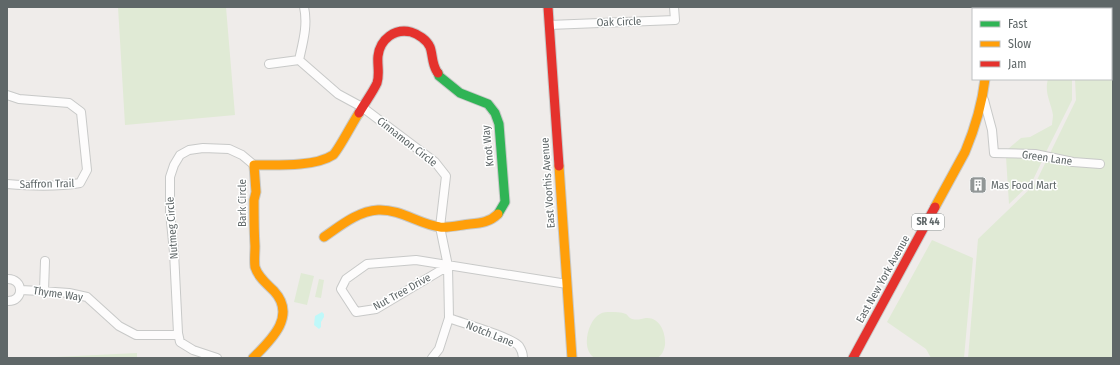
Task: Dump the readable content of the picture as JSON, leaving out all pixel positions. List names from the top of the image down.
{
  "streets": {
    "street": [
      "Oak Circle",
      "Cinnamon Circle",
      "Knot Way",
      "Green Lane",
      "East Voorhis Avenue",
      "Saffron Trail",
      "Bark Circle",
      "SR 44",
      "Nutmeg Circle",
      "East New York Avenue",
      "Nut Tree Drive",
      "Thyme Way",
      "Notch Lane"
    ]
  },
  "crossings": [
    ["Oak Circle", "East Voorhis Avenue"],
    ["Cinnamon Circle", "Knot Way"],
    ["Cinnamon Circle", "Bark Circle"],
    ["Cinnamon Circle", "Nut Tree Drive"],
    ["Cinnamon Circle", "Notch Lane"],
    ["Knot Way", "Bark Circle"],
    ["Green Lane", "East New York Avenue"],
    ["East Voorhis Avenue", "Nut Tree Drive"],
    ["Bark Circle", "Nutmeg Circle"],
    ["Nutmeg Circle", "Thyme Way"]
  ],
  "places": {
    "building": ["Mas Food Mart"]
  },
  "legend": ["Fast", "Slow", "Jam"]
}
